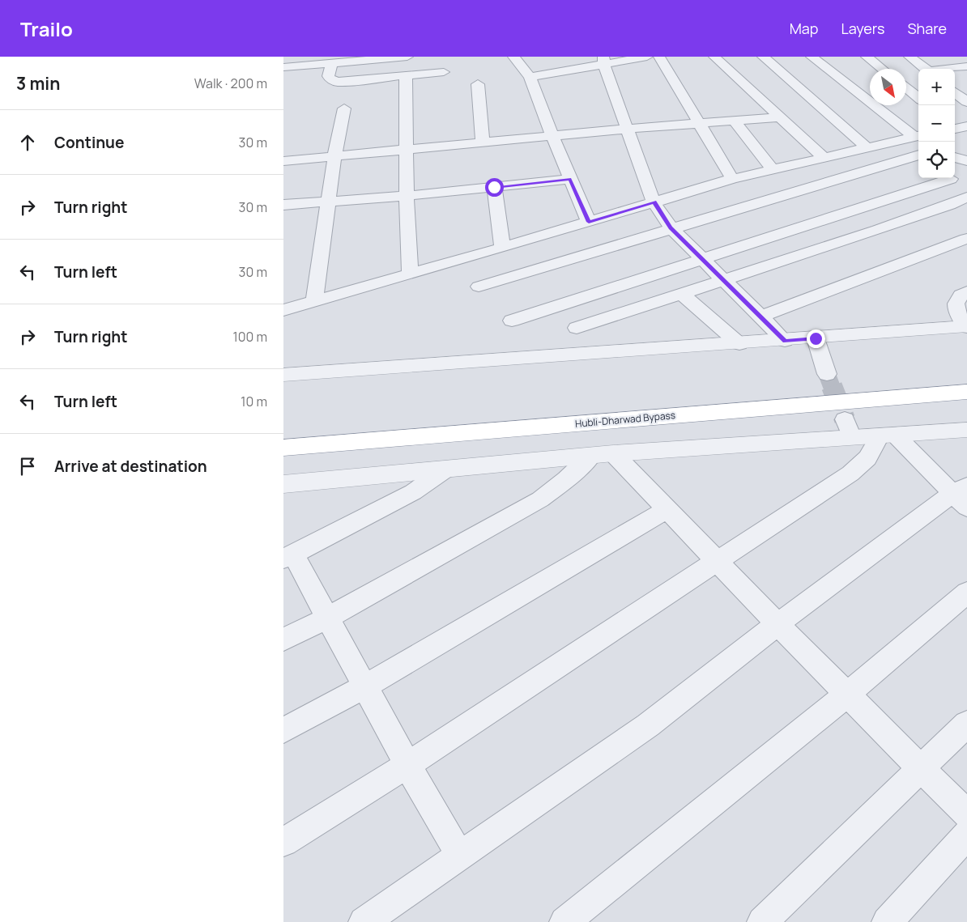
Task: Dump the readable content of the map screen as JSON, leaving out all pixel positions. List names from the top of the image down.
{
  "streets": {
    "highway": ["Hubli-Dharwad Bypass"]
  },
  "north": "bottom right",
  "page": {
    "header": "Trailo",
    "nav": ["Map", "Layers", "Share"],
    "heading": ["3 min", "Walk · 200 m"],
    "map_buttons": ["+", "−"],
    "list": [
      ["Continue", "30 m"],
      ["Turn right", "30 m"],
      ["Turn left", "30 m"],
      ["Turn right", "100 m"],
      ["Turn left", "10 m"],
      "Arrive at destination"
    ]
  }
}
